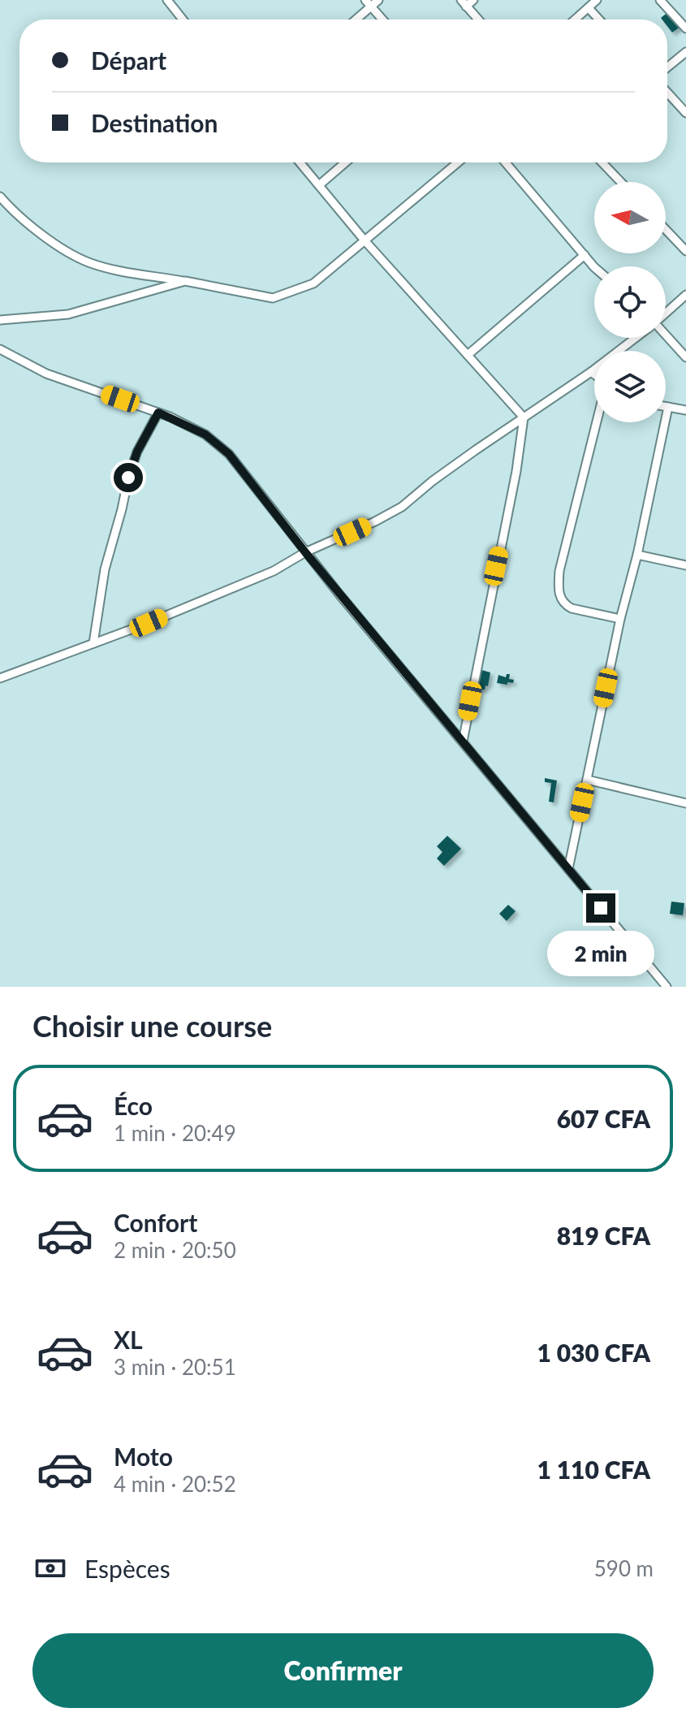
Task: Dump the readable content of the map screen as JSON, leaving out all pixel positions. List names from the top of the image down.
{
  "north": "left",
  "page": {
    "banner": ["Départ", "Destination"],
    "bubble": "2 min",
    "heading": "Choisir une course",
    "list": [
      {
        "name": "Éco",
        "note": "1 min · 20:49",
        "value": "607 CFA"
      },
      {
        "name": "Confort",
        "note": "2 min · 20:50",
        "value": "819 CFA"
      },
      {
        "name": "XL",
        "note": "3 min · 20:51",
        "value": "1 030 CFA"
      },
      {
        "name": "Moto",
        "note": "4 min · 20:52",
        "value": "1 110 CFA"
      }
    ],
    "pay": ["Espèces", "590 m"],
    "buttons": "Confirmer"
  }
}
